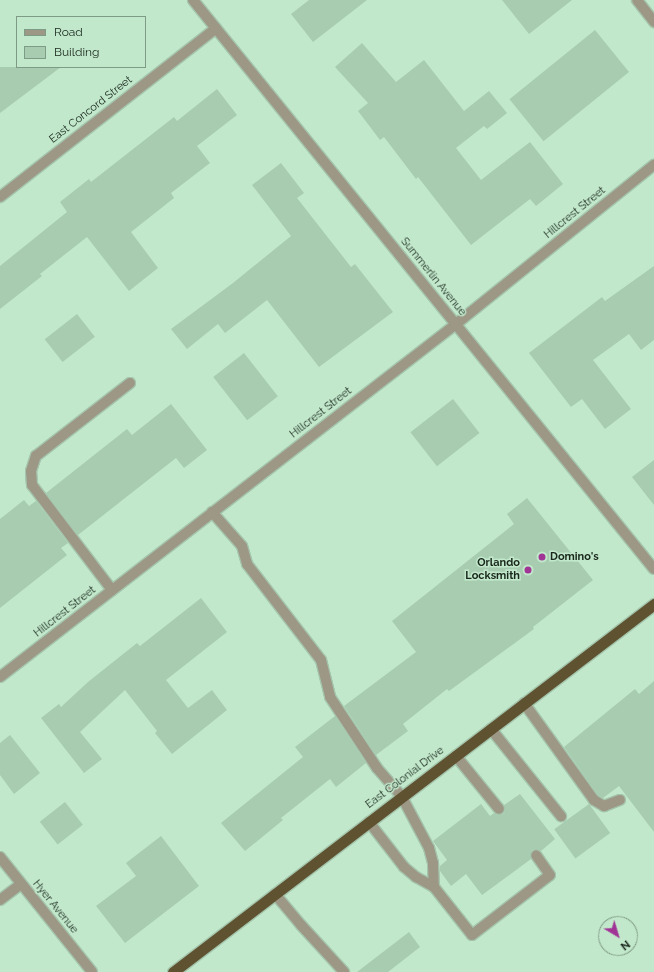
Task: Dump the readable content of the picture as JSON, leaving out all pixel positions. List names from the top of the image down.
{
  "streets": {
    "highway": ["East Colonial Drive"],
    "street": [
      "East Concord Street",
      "Hillcrest Street",
      "Summerlin Avenue",
      "Hyer Avenue"
    ]
  },
  "crossings": [
    ["East Concord Street", "Summerlin Avenue"],
    ["Hillcrest Street", "Summerlin Avenue"]
  ],
  "places": ["Domino's", "Orlando Locksmith"],
  "legend": ["Road", "Building"],
  "north": "bottom right"
}
